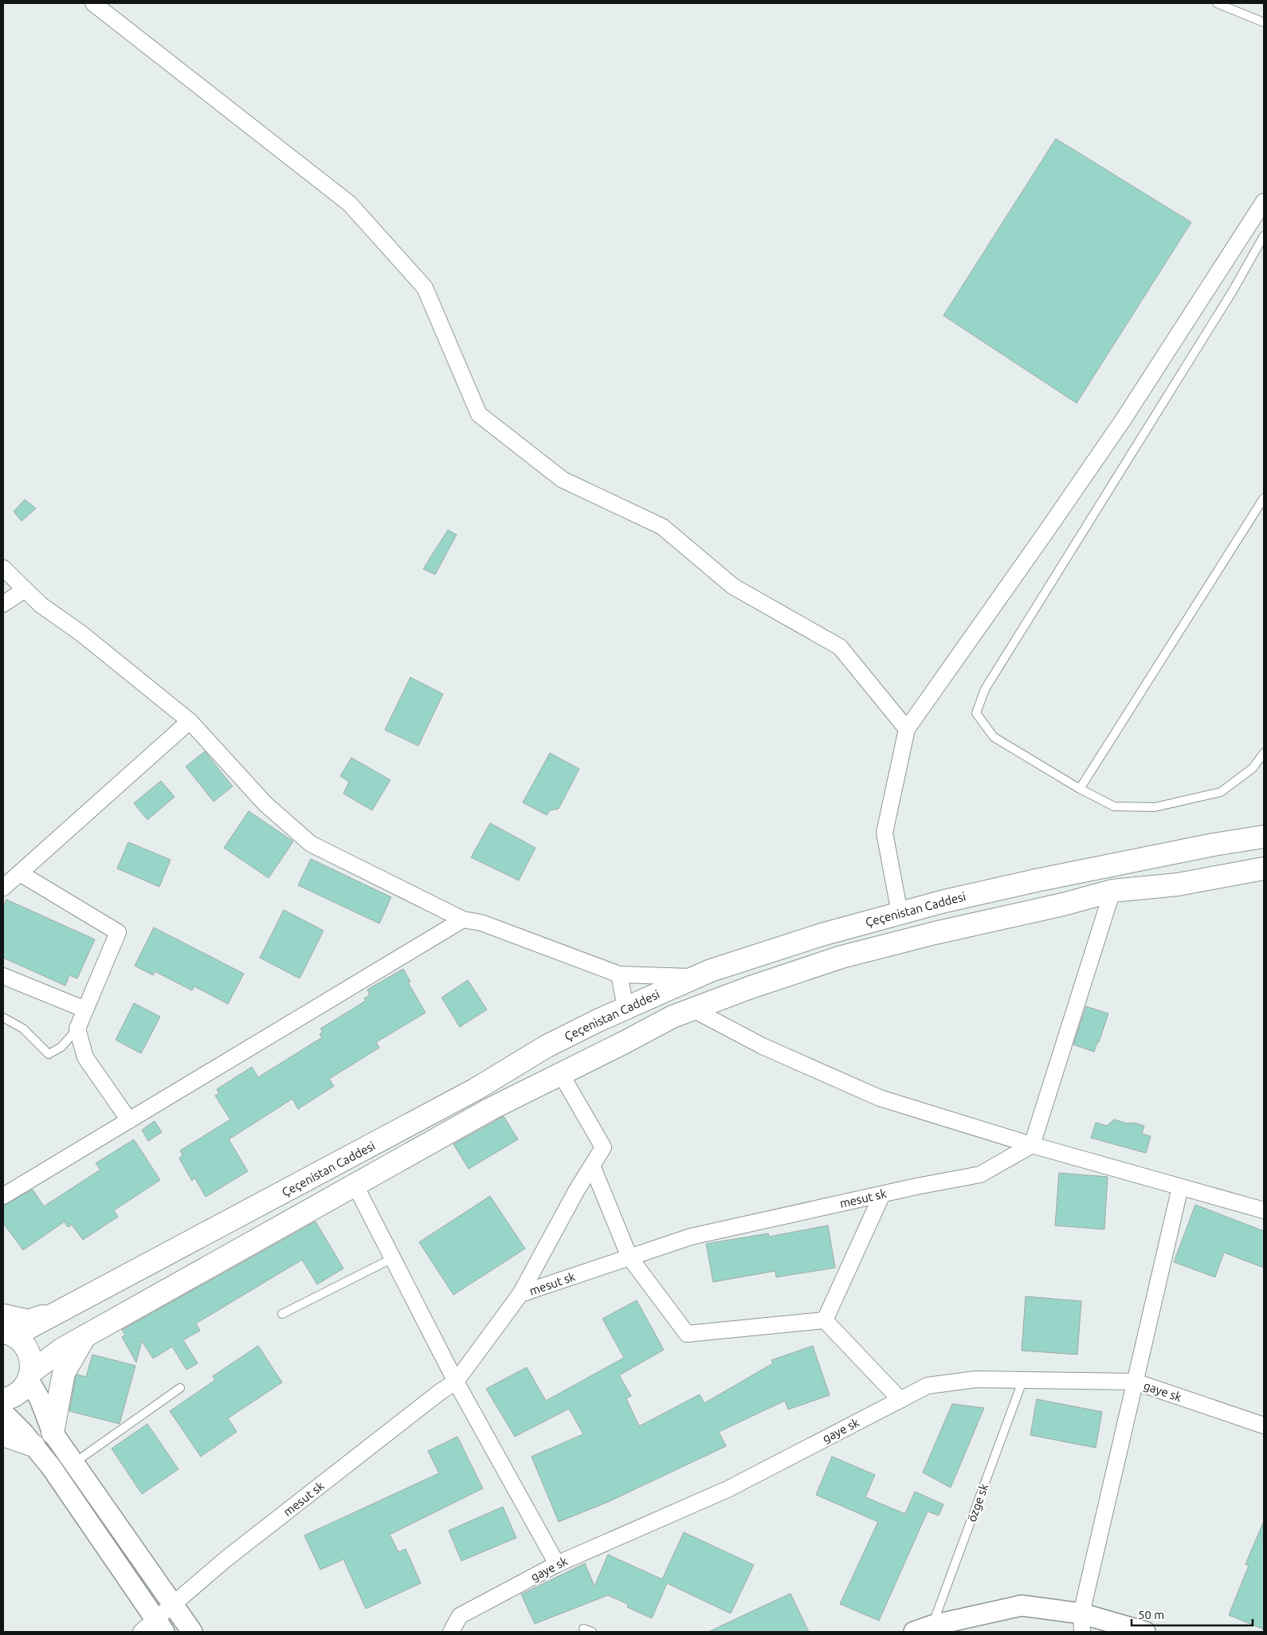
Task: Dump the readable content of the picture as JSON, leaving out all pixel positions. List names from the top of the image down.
{
  "streets": {
    "main road": ["Çeçenistan Caddesi"],
    "street": ["mesut sk", "gaye sk"],
    "lane": ["özge sk"]
  },
  "crossings": [
    ["gaye sk", "özge sk"]
  ],
  "scale_bar": "50 m"
}
